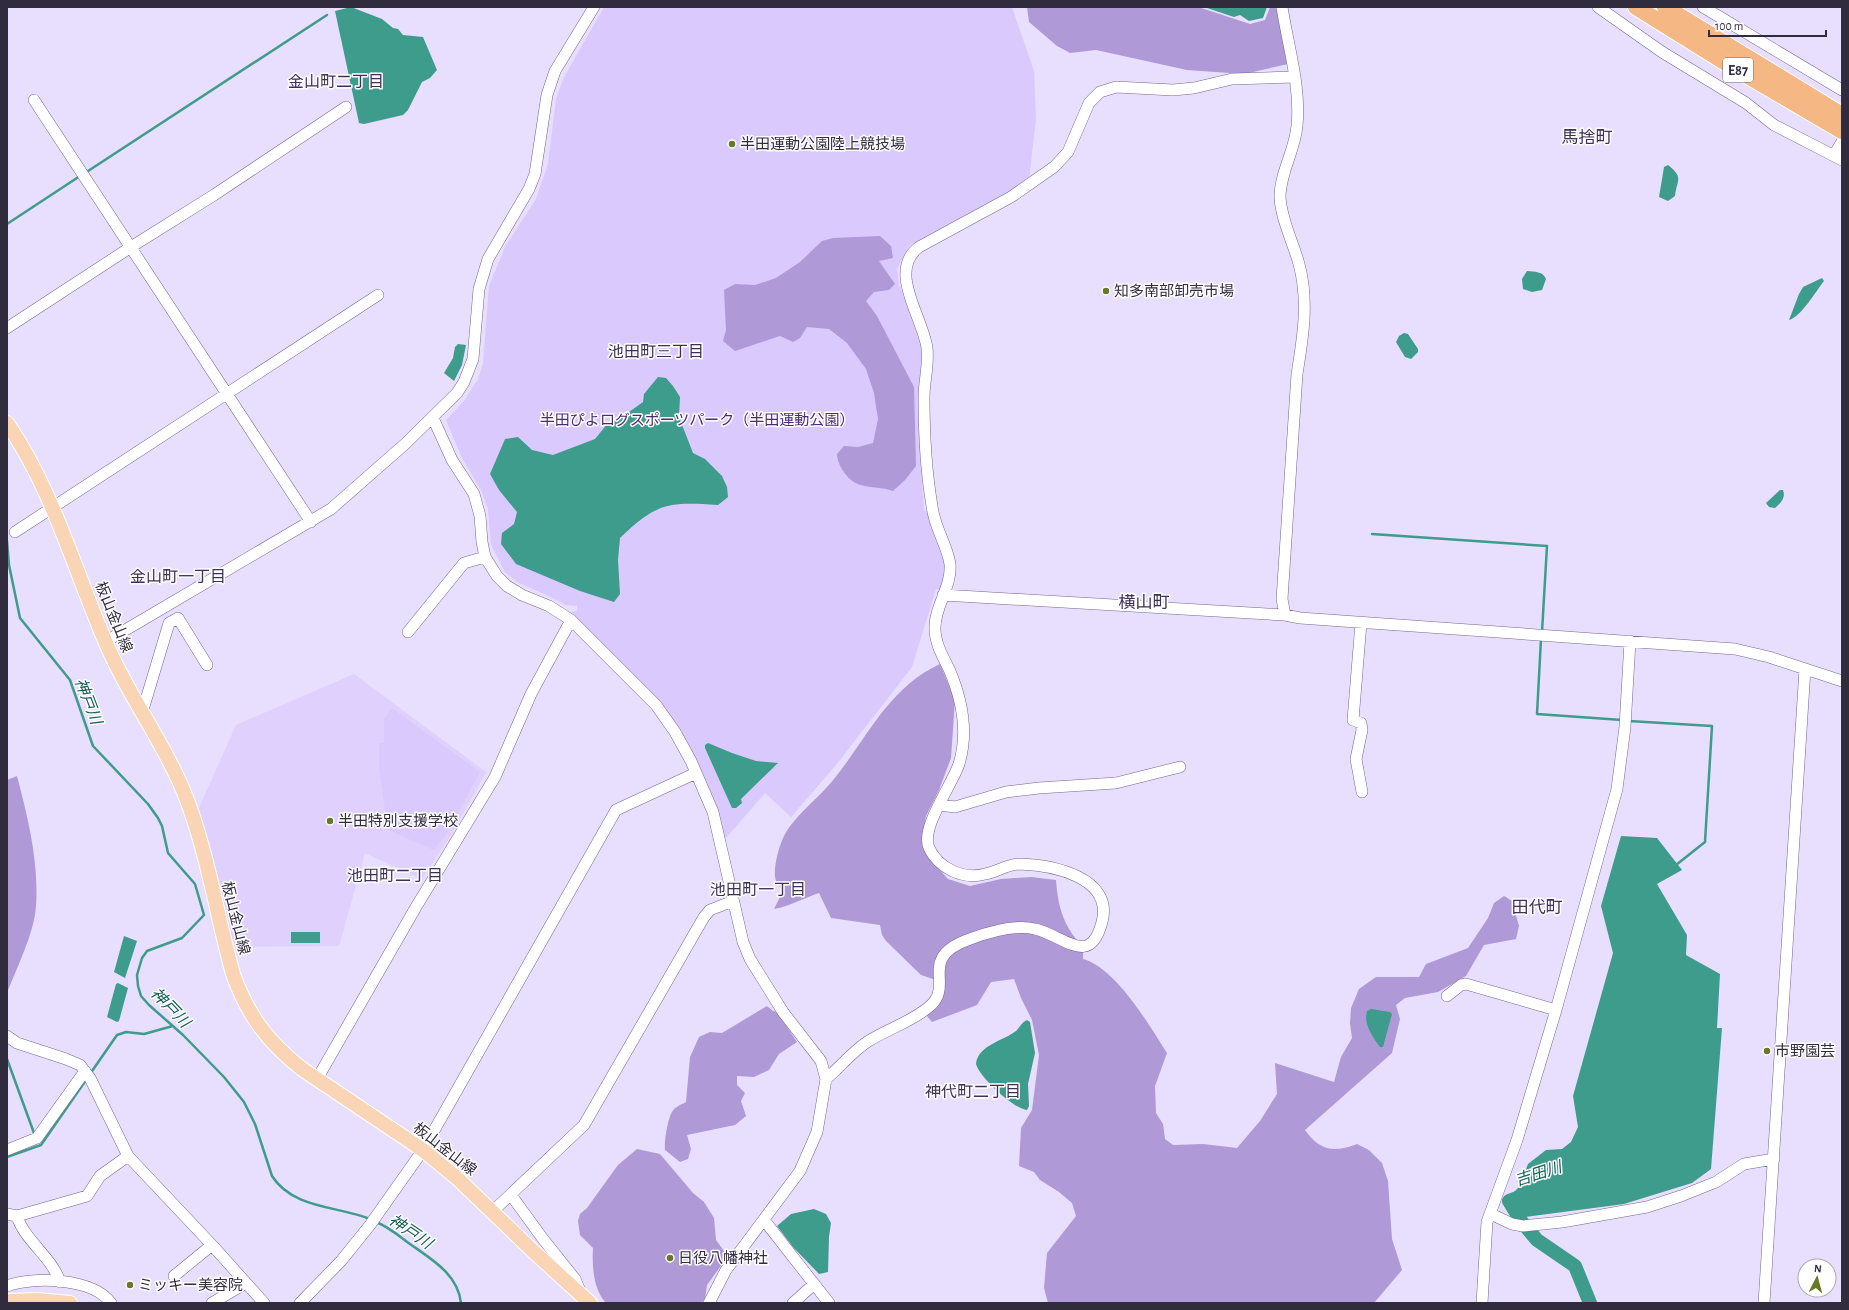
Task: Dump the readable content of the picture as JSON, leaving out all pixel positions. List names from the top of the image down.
{
  "streets": {
    "highway": ["E87"],
    "main road": ["板山金山線"]
  },
  "districts": [
    "金山町二丁目",
    "馬捨町",
    "池田町三丁目",
    "金山町一丁目",
    "横山町",
    "池田町二丁目",
    "池田町一丁目",
    "田代町",
    "神代町二丁目"
  ],
  "water": ["神戸川", "吉田川"],
  "parks": ["半田ぴよログスポーツパーク（半田運動公園）"],
  "places": [
    "半田運動公園陸上競技場",
    "知多南部卸売市場",
    "半田特別支援学校",
    "市野園芸",
    "日役八幡神社",
    "ミッキー美容院"
  ],
  "scale_bar": "100 m",
  "north": "top"
}
